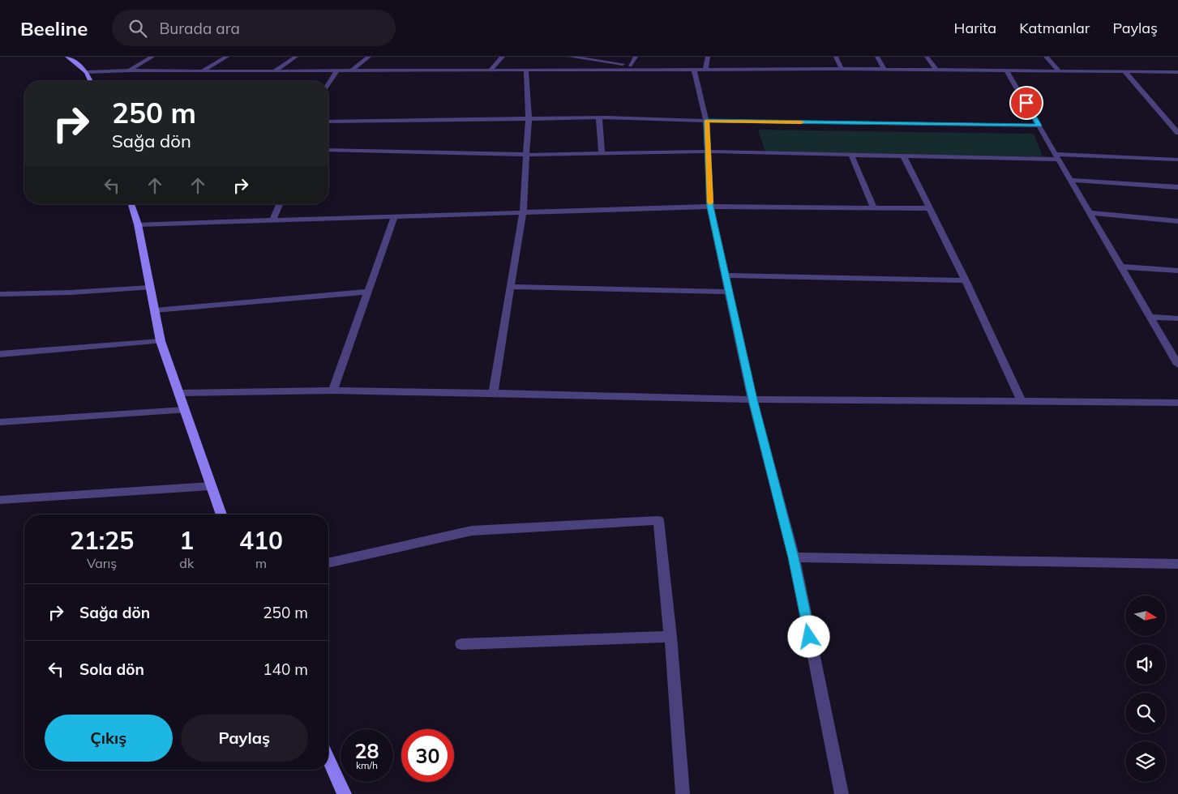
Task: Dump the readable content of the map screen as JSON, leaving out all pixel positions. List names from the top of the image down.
{
  "north": "right",
  "page": {
    "header": "Beeline",
    "search": "Burada ara",
    "nav": ["Harita", "Katmanlar", "Paylaş"],
    "turn": ["250 m", "Sağa dön"],
    "eta": [
      "21:25",
      "Varış",
      "1",
      "dk",
      "410",
      "m"
    ],
    "list": [
      {
        "name": "Sağa dön",
        "value": "250 m"
      },
      {
        "name": "Sola dön",
        "value": "140 m"
      }
    ],
    "buttons": ["Çıkış", "Paylaş"],
    "speed": "28 km/h",
    "limit": "30"
  }
}
